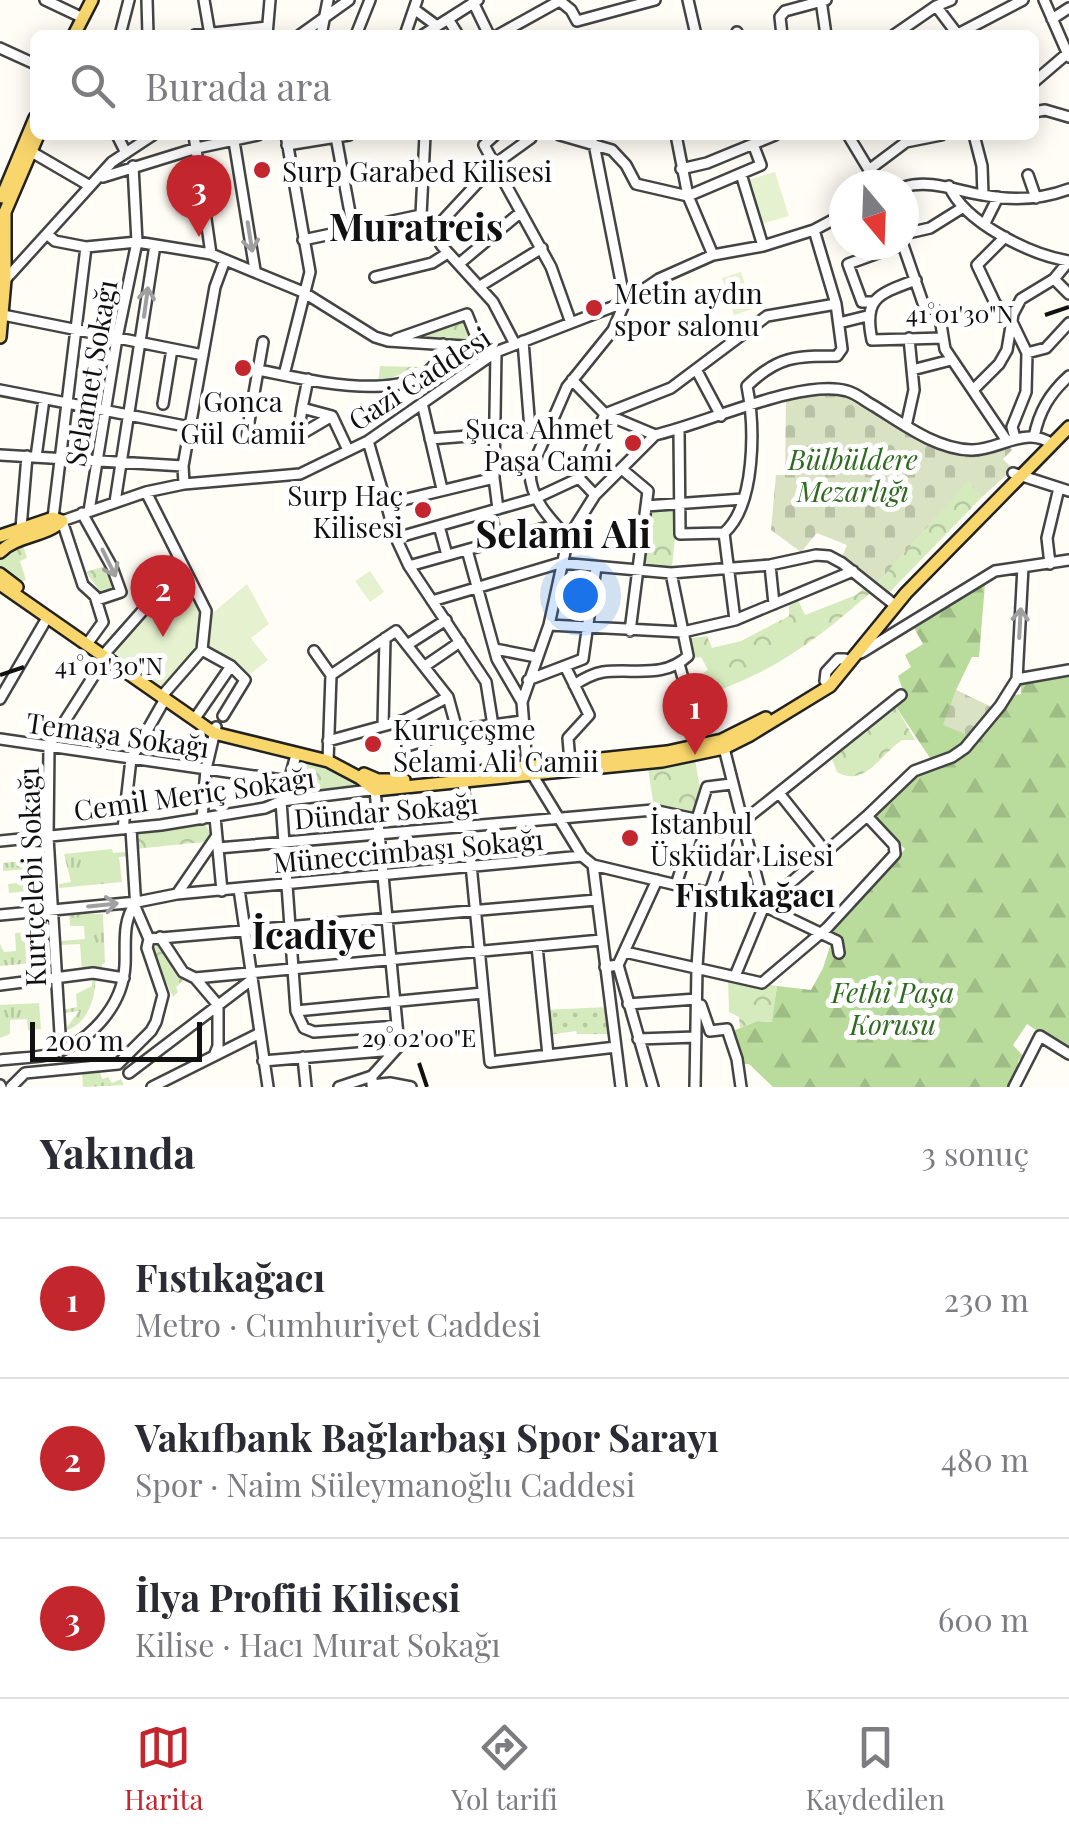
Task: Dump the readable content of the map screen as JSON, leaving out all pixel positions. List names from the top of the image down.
{
  "streets": {
    "street": [
      "Selamet Sokağı",
      "Gazi Caddesi",
      "Temaşa Sokağı",
      "Cemil Meriç Sokağı",
      "Dündar Sokağı",
      "Müneccimbaşı Sokağı",
      "Kurtçelebi Sokağı"
    ]
  },
  "crossings": [
    ["Selamet Sokağı", "Gazi Caddesi"],
    ["Temaşa Sokağı", "Kurtçelebi Sokağı"],
    ["Cemil Meriç Sokağı", "Kurtçelebi Sokağı"],
    ["Müneccimbaşı Sokağı", "Kurtçelebi Sokağı"]
  ],
  "districts": [
    "Muratreis",
    "Selami Ali",
    "Fıstıkağacı",
    "İcadiye"
  ],
  "parks": ["Bülbüldere Mezarlığı", "Fethi Paşa Korusu"],
  "places": [
    "Surp Garabed Kilisesi",
    "Metin aydın spor salonu",
    "Gonca Gül Camii",
    "Şuca Ahmet Paşa Cami",
    "Surp Haç Kilisesi",
    "Kuruçeşme Selami Ali Camii",
    "İstanbul Üsküdar Lisesi"
  ],
  "scale_bar": "200 m",
  "north": "bottom",
  "page": {
    "search": "Burada ara",
    "pins": ["3", "2", "1"],
    "scale": "200 m",
    "heading": ["Yakında", "3 sonuç"],
    "list": [
      {
        "mark": "1",
        "name": "Fıstıkağacı",
        "note": "Metro · Cumhuriyet Caddesi",
        "value": "230 m"
      },
      {
        "mark": "2",
        "name": "Vakıfbank Bağlarbaşı Spor Sarayı",
        "note": "Spor · Naim Süleymanoğlu Caddesi",
        "value": "480 m"
      },
      {
        "mark": "3",
        "name": "İlya Profiti Kilisesi",
        "note": "Kilise · Hacı Murat Sokağı",
        "value": "600 m"
      }
    ],
    "nav": ["Harita", "Yol tarifi", "Kaydedilen"]
  },
  "coordinates": ["41°01'30\"N", "29°02'00\"E"]
}
